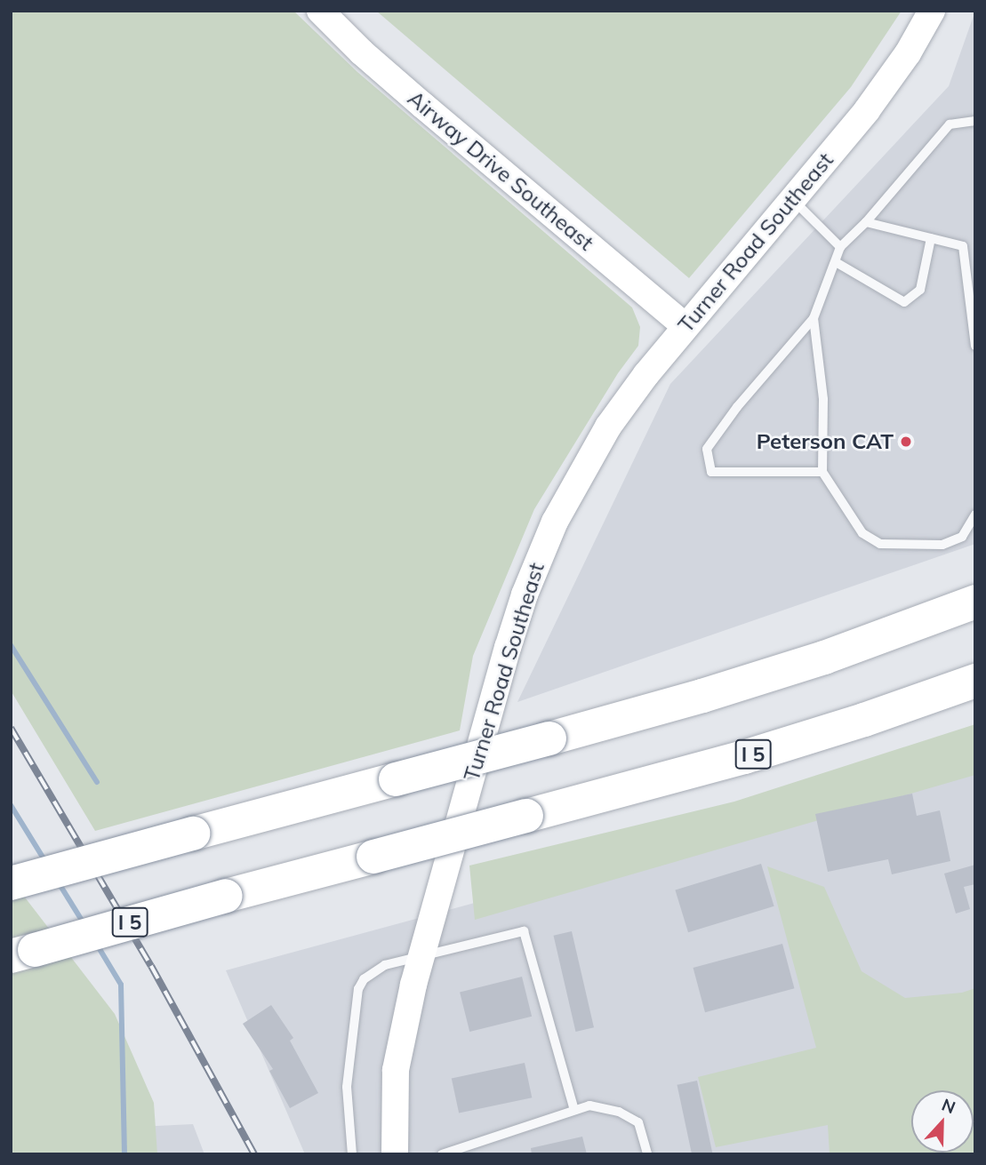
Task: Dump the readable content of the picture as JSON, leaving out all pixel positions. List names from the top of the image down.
{
  "streets": {
    "highway": ["I 5"],
    "main road": ["Airway Drive Southeast", "Turner Road Southeast"]
  },
  "crossings": [
    ["Airway Drive Southeast", "Turner Road Southeast"]
  ],
  "places": ["Peterson CAT"],
  "north": "top"
}
